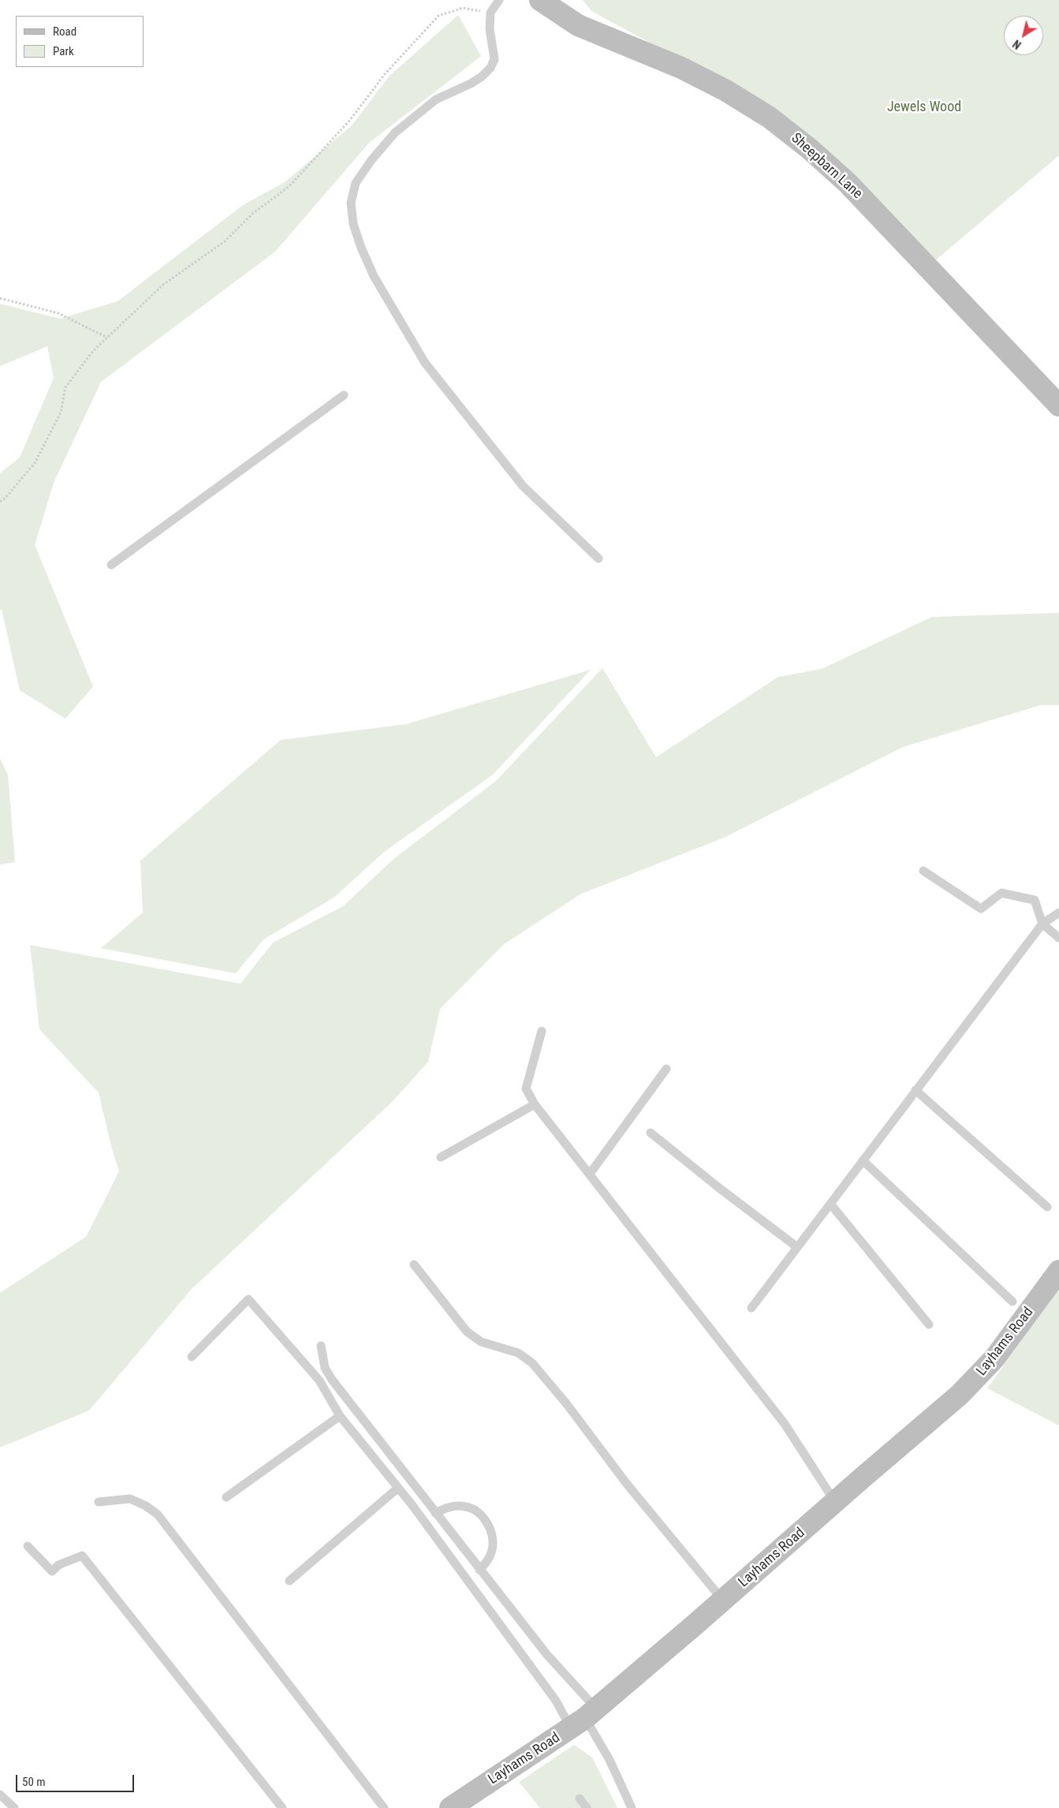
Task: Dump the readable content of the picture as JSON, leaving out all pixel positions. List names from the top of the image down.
{
  "streets": {
    "street": ["Sheepbarn Lane", "Layhams Road"]
  },
  "parks": ["Jewels Wood"],
  "legend": ["Road", "Park"],
  "scale_bar": "50 m",
  "north": "bottom left"
}
